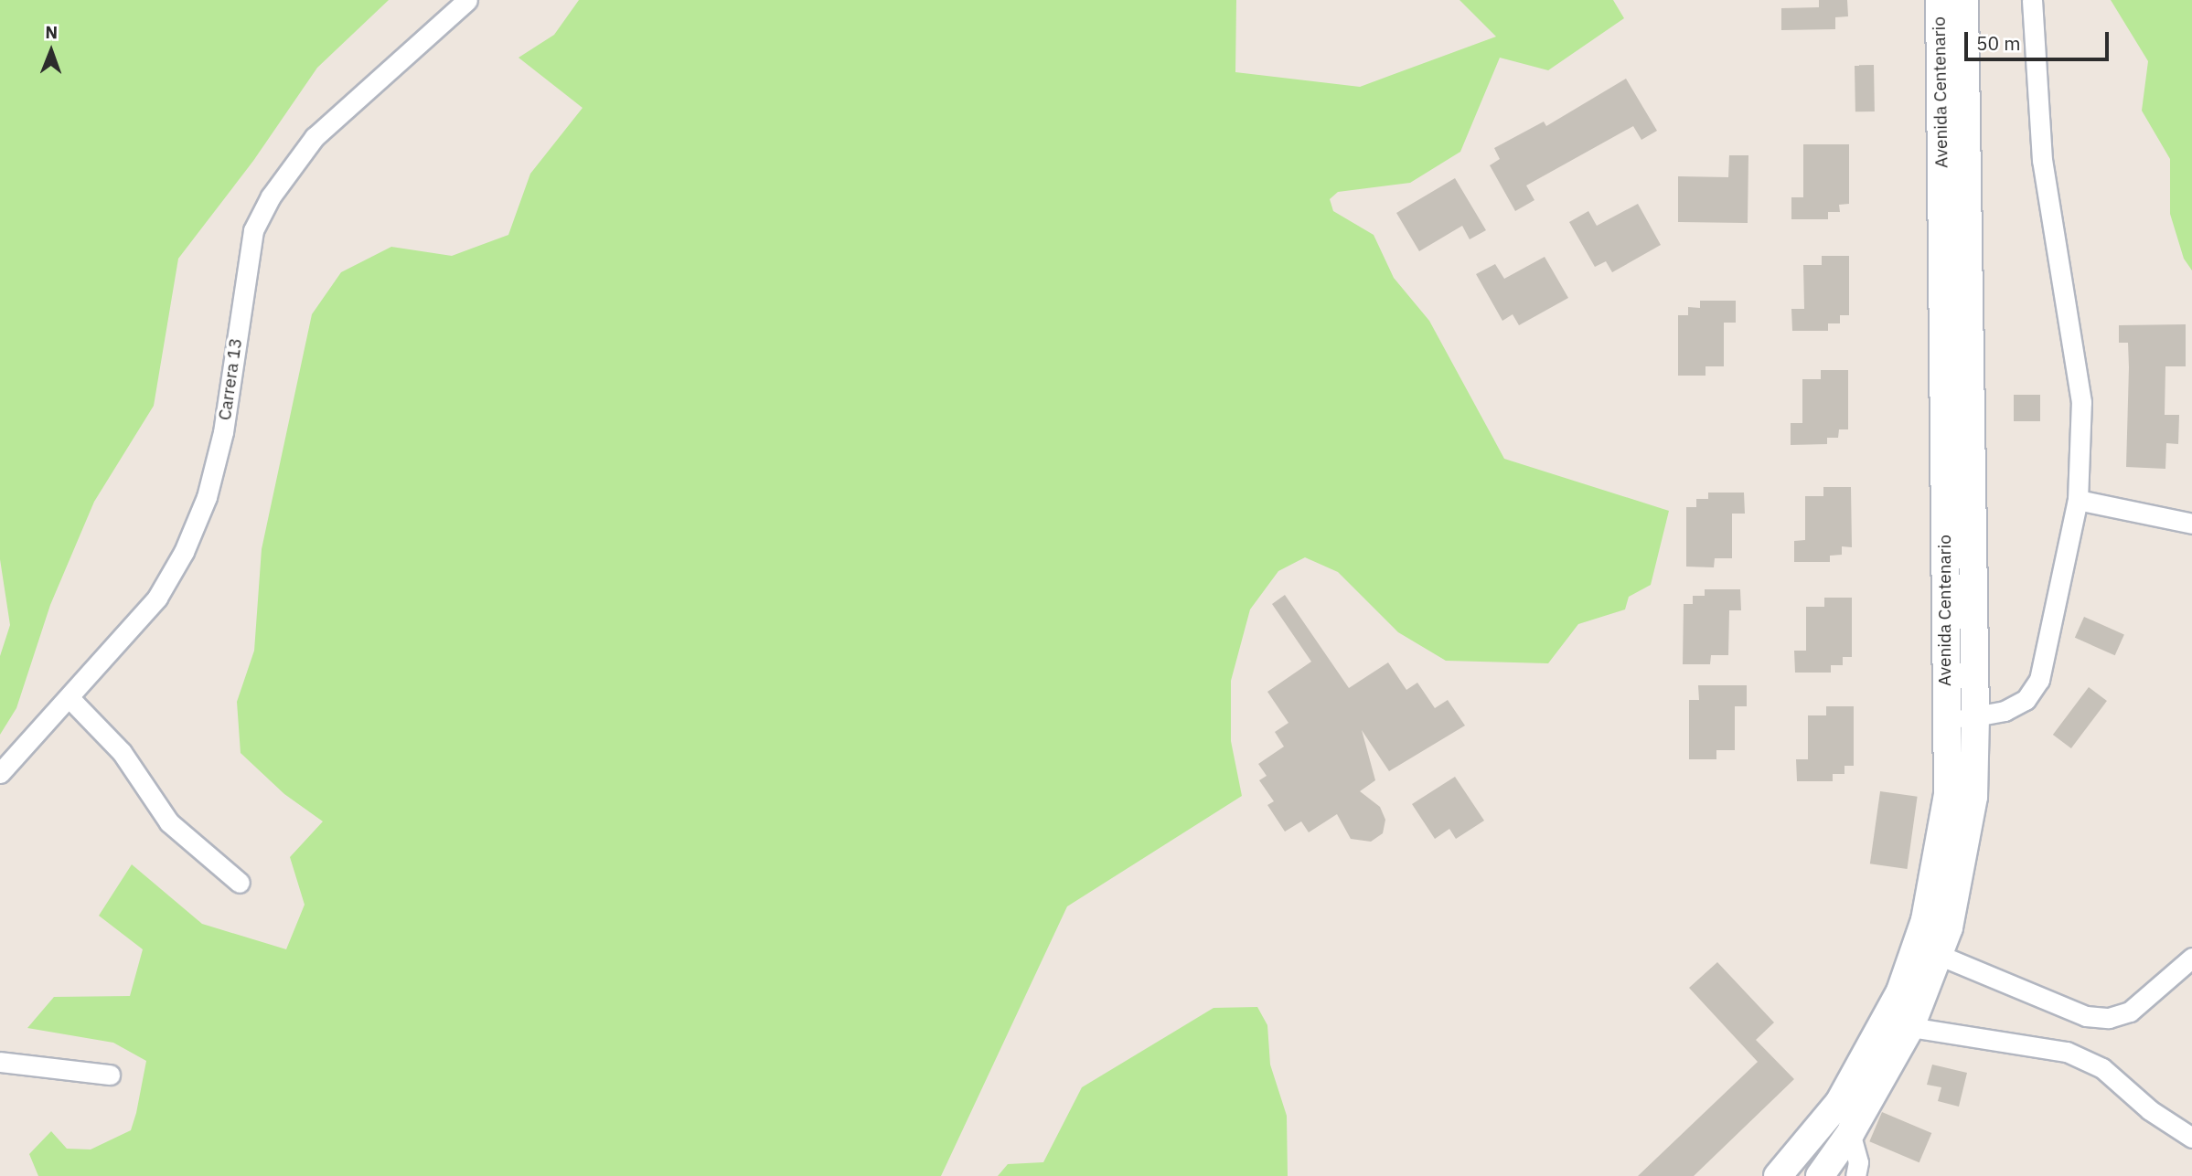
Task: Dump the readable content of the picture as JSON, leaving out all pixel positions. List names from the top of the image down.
{
  "streets": {
    "main road": ["Avenida Centenario"],
    "street": ["Carrera 13"]
  },
  "scale_bar": "50 m",
  "north": "top"
}
